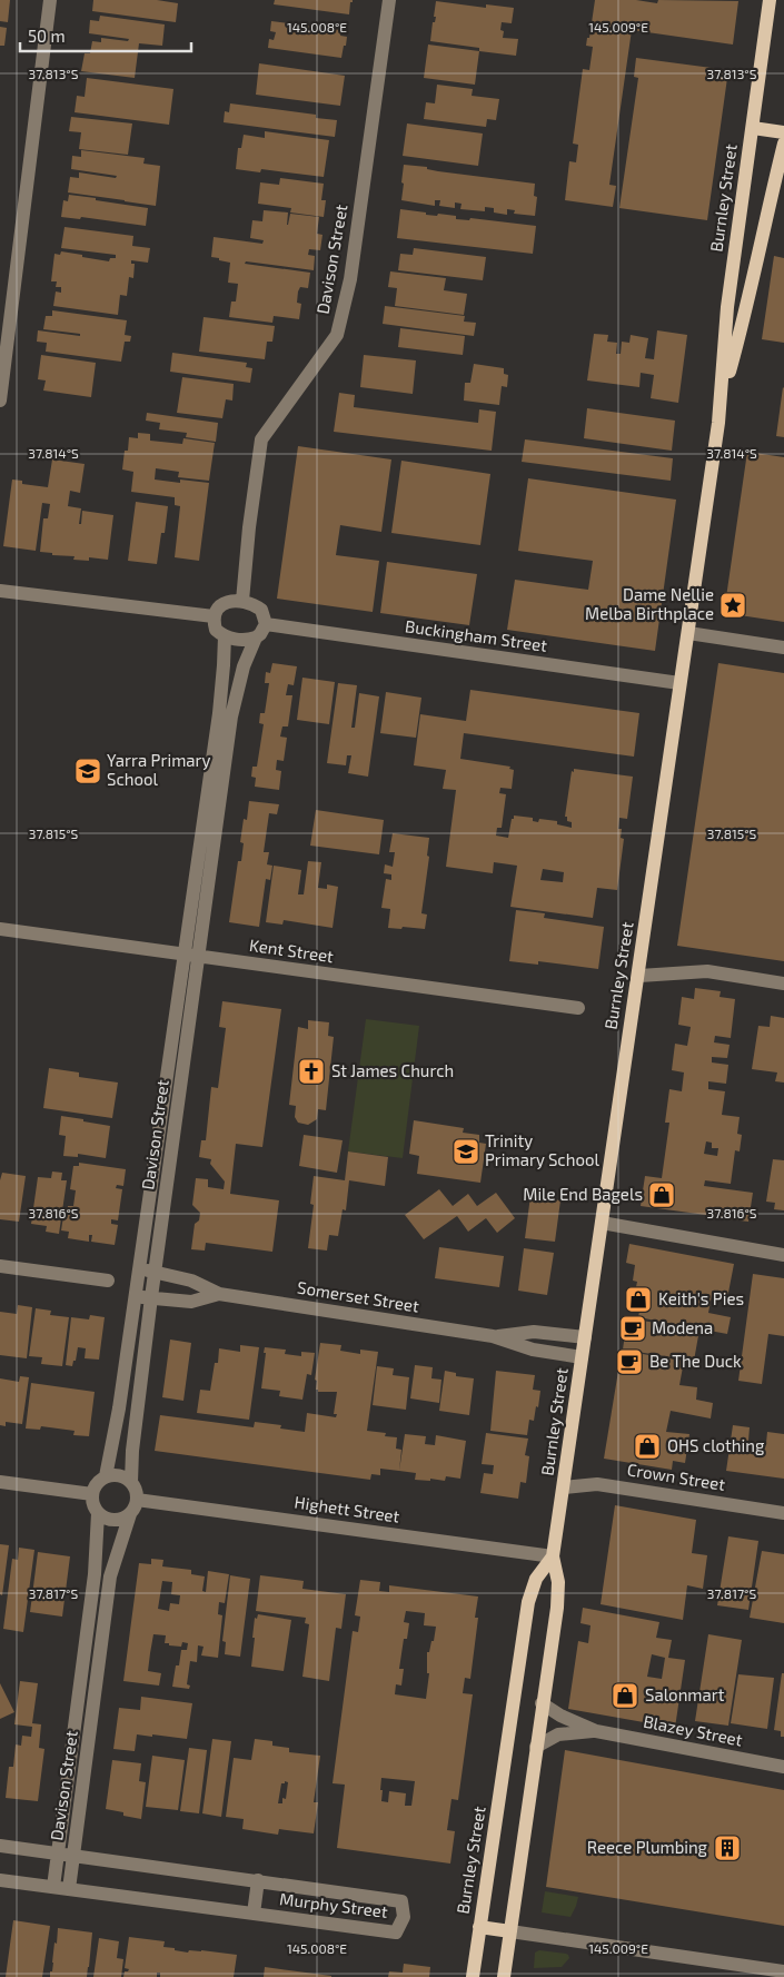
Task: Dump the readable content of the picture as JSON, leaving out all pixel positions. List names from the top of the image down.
{
  "streets": {
    "main road": ["Burnley Street"],
    "street": [
      "Davison Street",
      "Buckingham Street",
      "Kent Street",
      "Somerset Street",
      "Crown Street",
      "Highett Street",
      "Blazey Street",
      "Murphy Street"
    ]
  },
  "crossings": [
    ["Burnley Street", "Buckingham Street"],
    ["Burnley Street", "Somerset Street"],
    ["Burnley Street", "Crown Street"],
    ["Burnley Street", "Highett Street"],
    ["Burnley Street", "Blazey Street"],
    ["Davison Street", "Buckingham Street"],
    ["Davison Street", "Kent Street"],
    ["Davison Street", "Somerset Street"],
    ["Davison Street", "Highett Street"],
    ["Davison Street", "Murphy Street"]
  ],
  "places": {
    "place": ["Dame Nellie Melba Birthplace"],
    "school or university": ["Yarra Primary School", "Trinity Primary School"],
    "church": ["St James Church"],
    "shop": [
      "Mile End Bagels",
      "Keith's Pies",
      "OHS clothing",
      "Salonmart"
    ],
    "cafe": ["Modena", "Be The Duck"],
    "building": ["Reece Plumbing"]
  },
  "scale_bar": "50 m",
  "coordinates": [
    "145.008°E",
    "145.009°E",
    "37.813°S",
    "37.814°S",
    "37.815°S",
    "37.816°S",
    "37.817°S"
  ]
}
